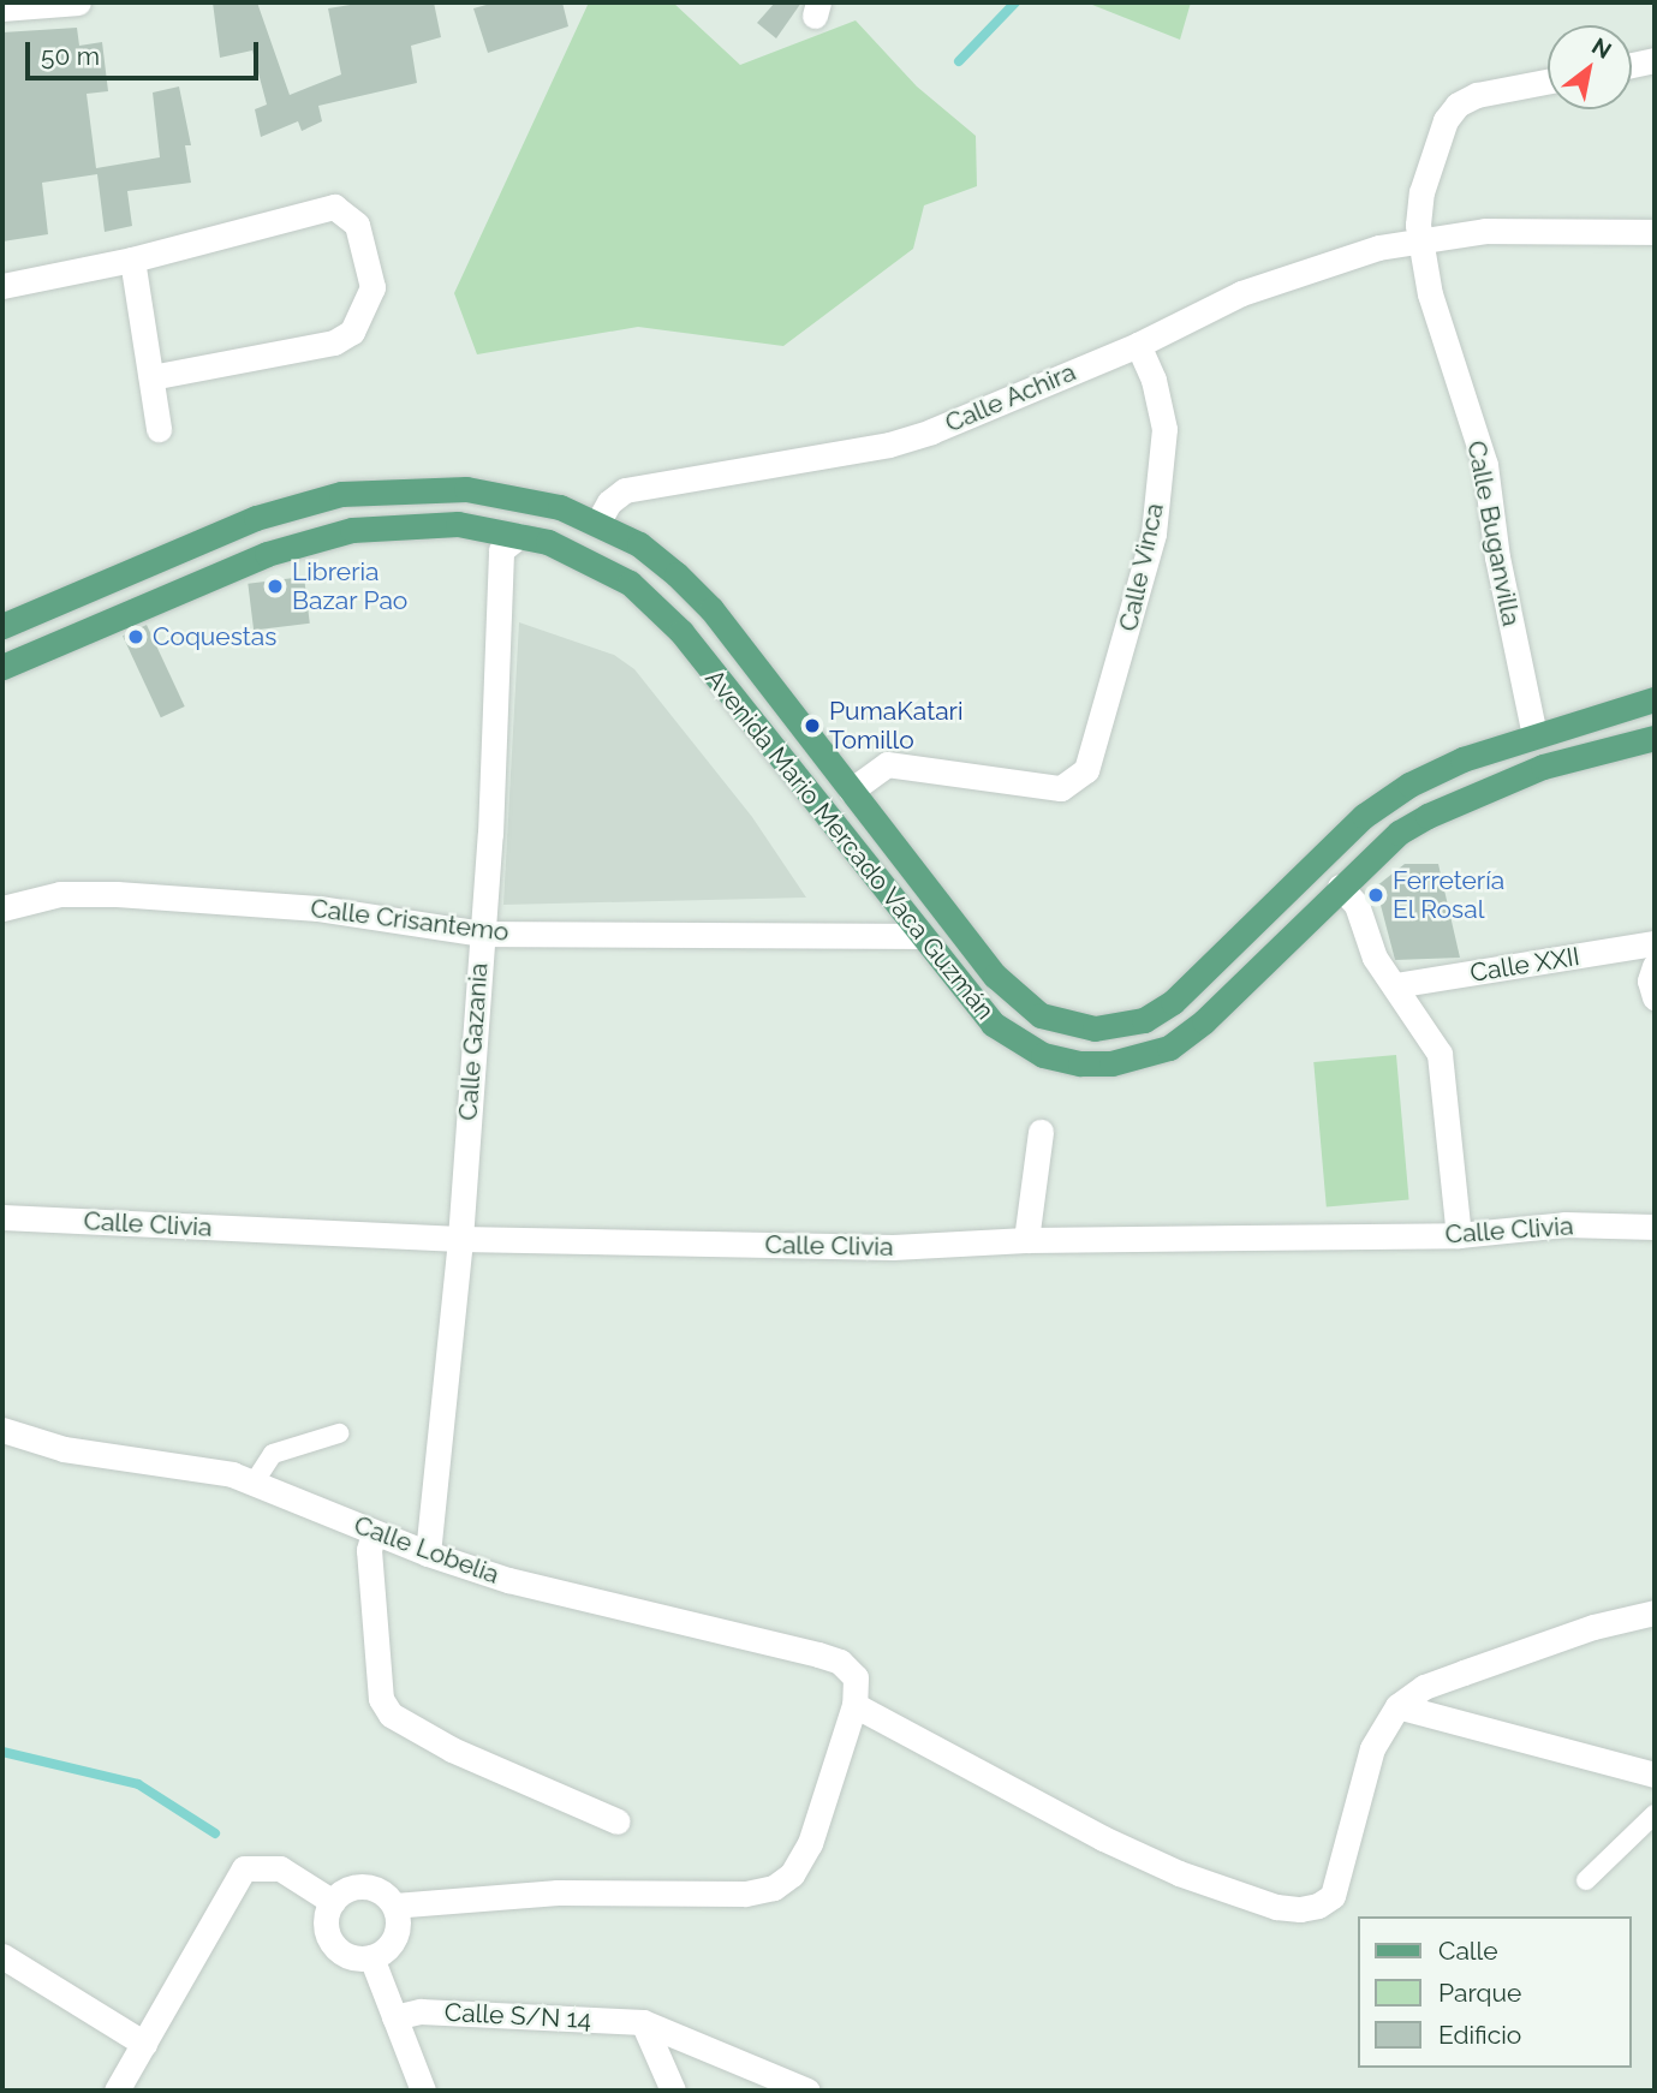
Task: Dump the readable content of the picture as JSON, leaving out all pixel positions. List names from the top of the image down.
{
  "streets": {
    "main road": ["Avenida Mario Mercado Vaca Guzmán"],
    "street": [
      "Calle Achira",
      "Calle Buganvilla",
      "Calle Vinca",
      "Calle Crisantemo",
      "Calle XXII",
      "Calle Gazania",
      "Calle Clivia",
      "Calle Lobelia",
      "Calle S/N 14"
    ]
  },
  "crossings": [
    ["Calle Achira", "Calle Buganvilla"],
    ["Calle Achira", "Calle Vinca"],
    ["Calle Achira", "Avenida Mario Mercado Vaca Guzmán"],
    ["Calle Buganvilla", "Avenida Mario Mercado Vaca Guzmán"],
    ["Calle Vinca", "Avenida Mario Mercado Vaca Guzmán"],
    ["Avenida Mario Mercado Vaca Guzmán", "Calle Crisantemo"],
    ["Avenida Mario Mercado Vaca Guzmán", "Calle Gazania"],
    ["Calle Crisantemo", "Calle Gazania"],
    ["Calle Gazania", "Calle Clivia"],
    ["Calle Gazania", "Calle Lobelia"]
  ],
  "places": [
    "Libreria Bazar Pao",
    "Coquestas",
    "PumaKatari Tomillo",
    "Ferretería El Rosal"
  ],
  "legend": ["Calle", "Parque", "Edificio"],
  "scale_bar": "50 m",
  "north": "top right"
}
